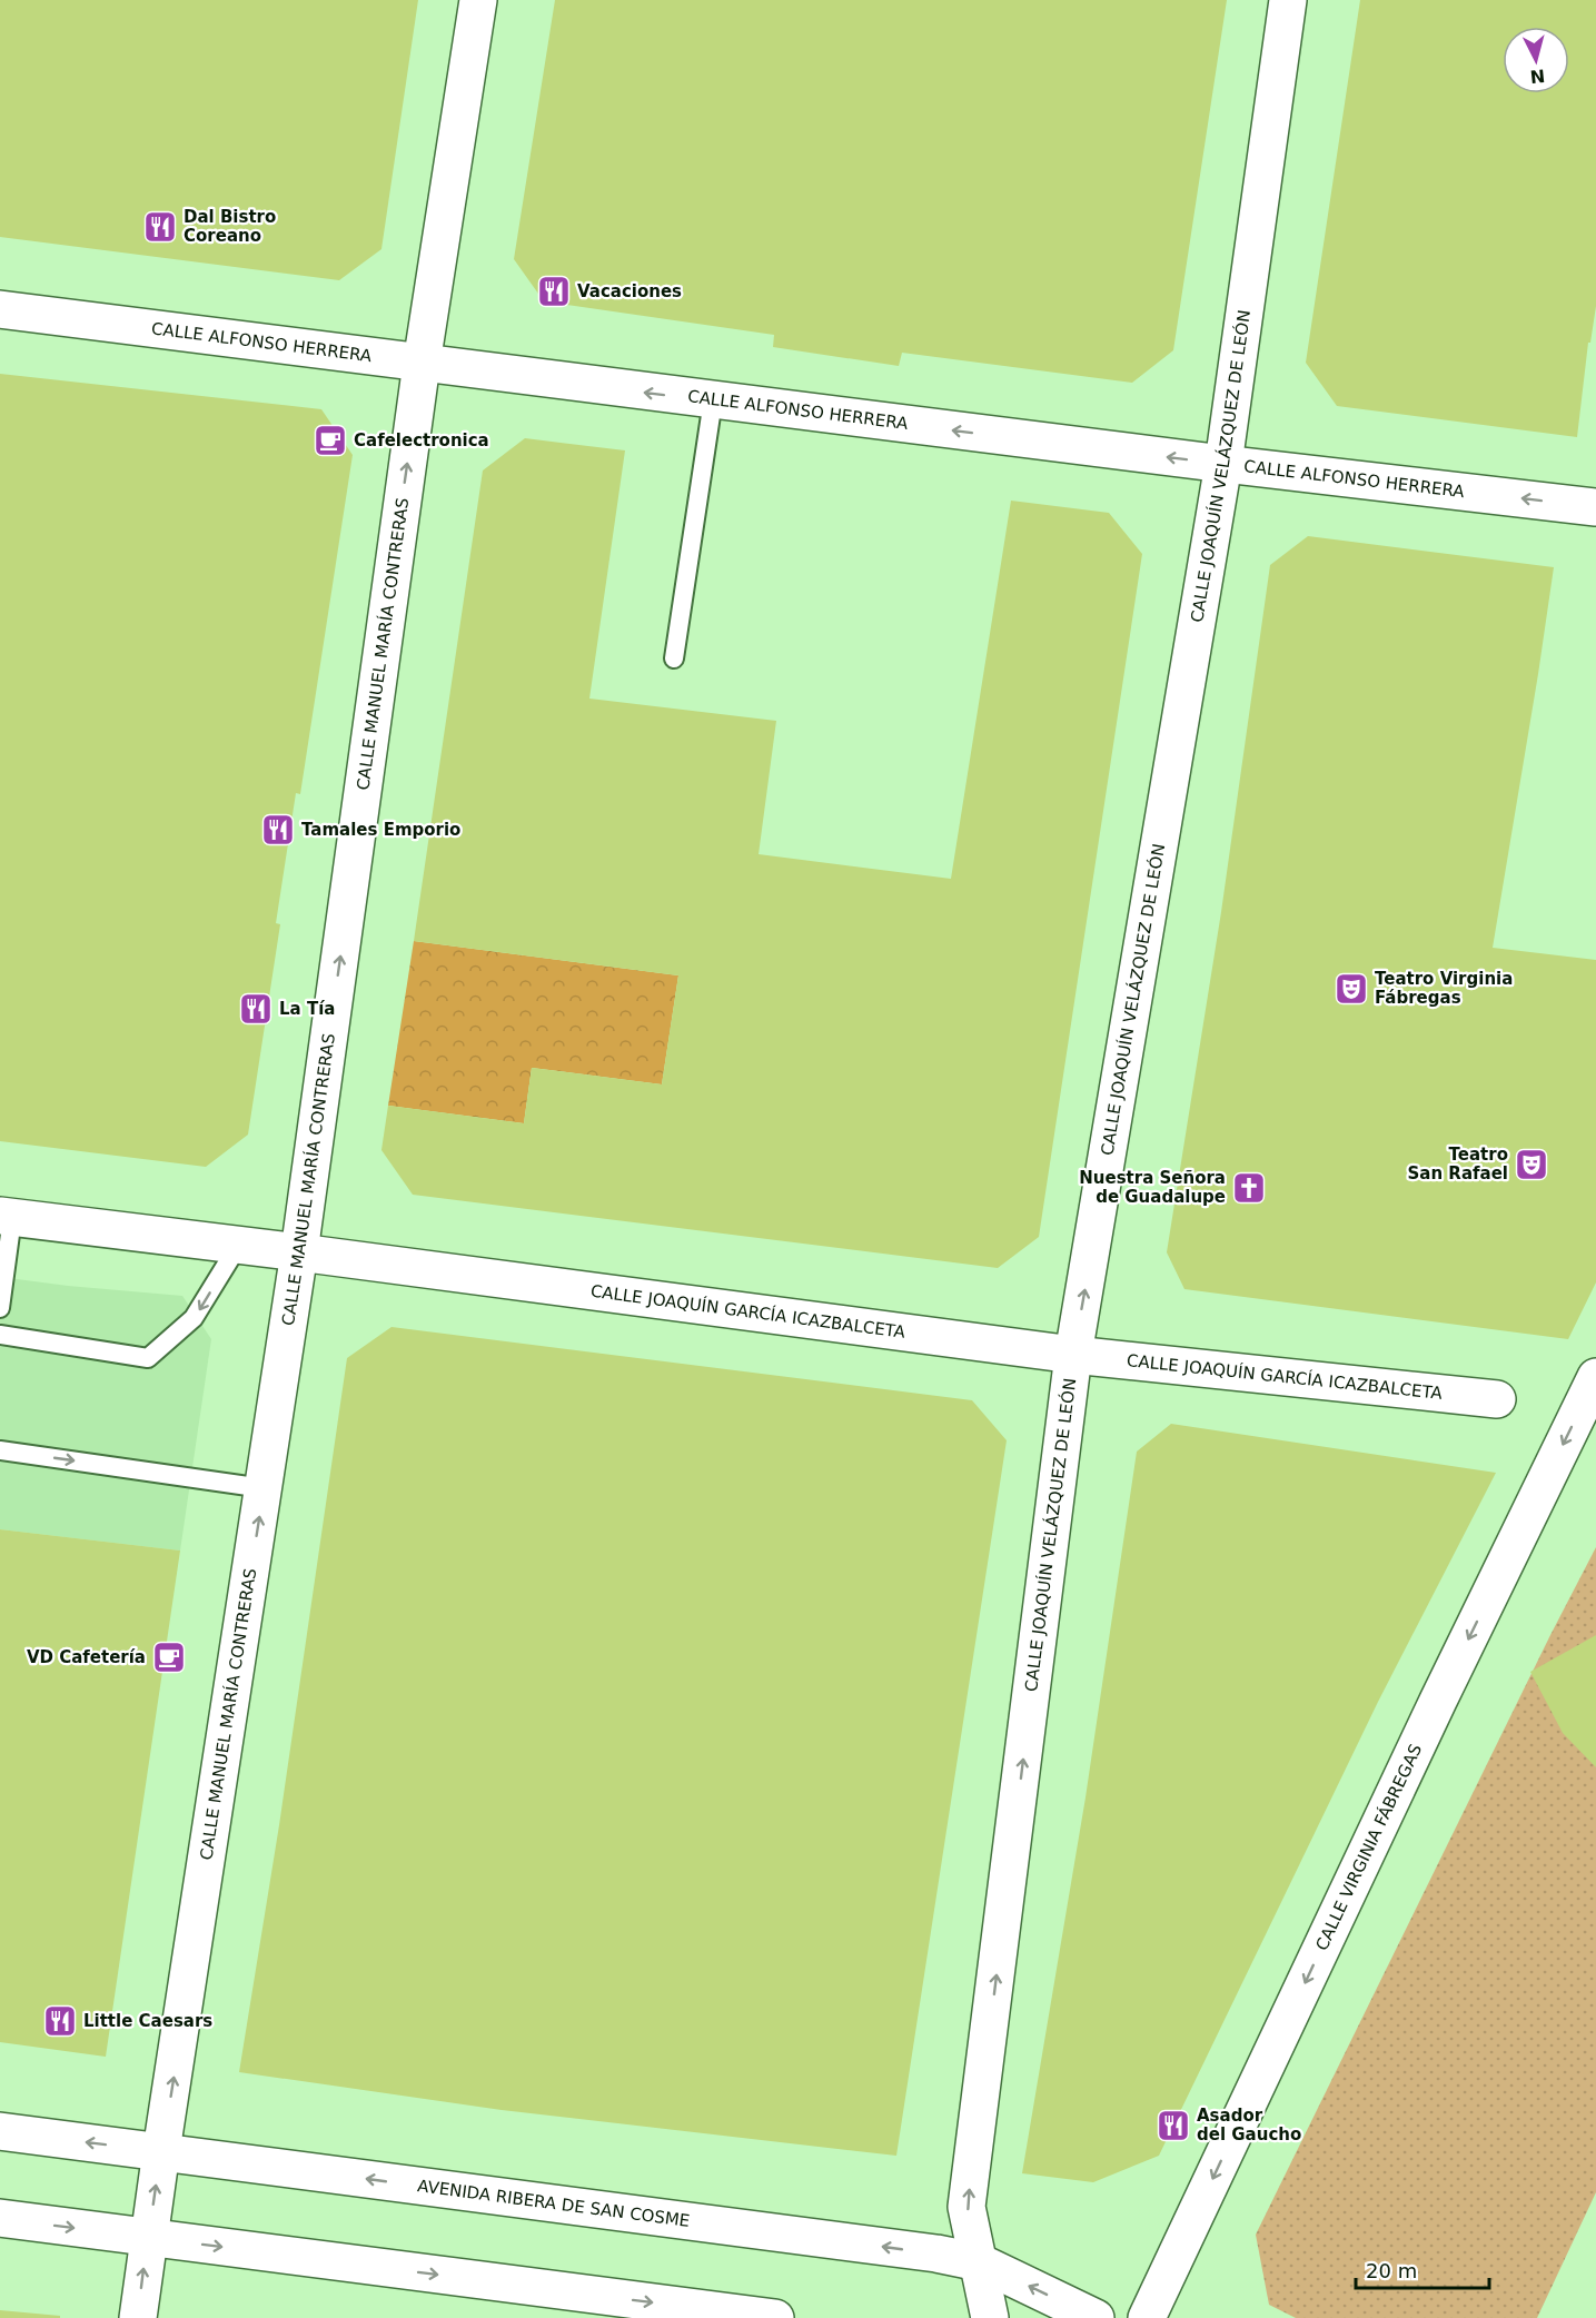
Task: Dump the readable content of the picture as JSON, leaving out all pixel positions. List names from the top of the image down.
{
  "streets": {
    "street": [
      "CALLE ALFONSO HERRERA",
      "CALLE JOAQUÍN VELÁZQUEZ DE LEÓN",
      "CALLE MANUEL MARÍA CONTRERAS",
      "CALLE JOAQUÍN GARCÍA ICAZBALCETA",
      "CALLE VIRGINIA FÁBREGAS",
      "AVENIDA RIBERA DE SAN COSME"
    ]
  },
  "crossings": [
    ["CALLE ALFONSO HERRERA", "CALLE JOAQUÍN VELÁZQUEZ DE LEÓN"],
    ["CALLE ALFONSO HERRERA", "CALLE MANUEL MARÍA CONTRERAS"],
    ["CALLE JOAQUÍN VELÁZQUEZ DE LEÓN", "CALLE JOAQUÍN GARCÍA ICAZBALCETA"],
    ["CALLE JOAQUÍN VELÁZQUEZ DE LEÓN", "AVENIDA RIBERA DE SAN COSME"],
    ["CALLE MANUEL MARÍA CONTRERAS", "CALLE JOAQUÍN GARCÍA ICAZBALCETA"],
    ["CALLE MANUEL MARÍA CONTRERAS", "AVENIDA RIBERA DE SAN COSME"]
  ],
  "one_way": [
    "CALLE ALFONSO HERRERA",
    "CALLE JOAQUÍN VELÁZQUEZ DE LEÓN",
    "CALLE MANUEL MARÍA CONTRERAS",
    "CALLE VIRGINIA FÁBREGAS"
  ],
  "places": {
    "restaurant": [
      "Dal Bistro Coreano",
      "Vacaciones",
      "Tamales Emporio",
      "La Tía",
      "Little Caesars",
      "Asador del Gaucho"
    ],
    "cafe": ["Cafelectronica", "VD Cafetería"],
    "theatre": ["Teatro Virginia Fábregas", "Teatro San Rafael"],
    "church": ["Nuestra Señora de Guadalupe"]
  },
  "scale_bar": "20 m",
  "north": "bottom"
}
